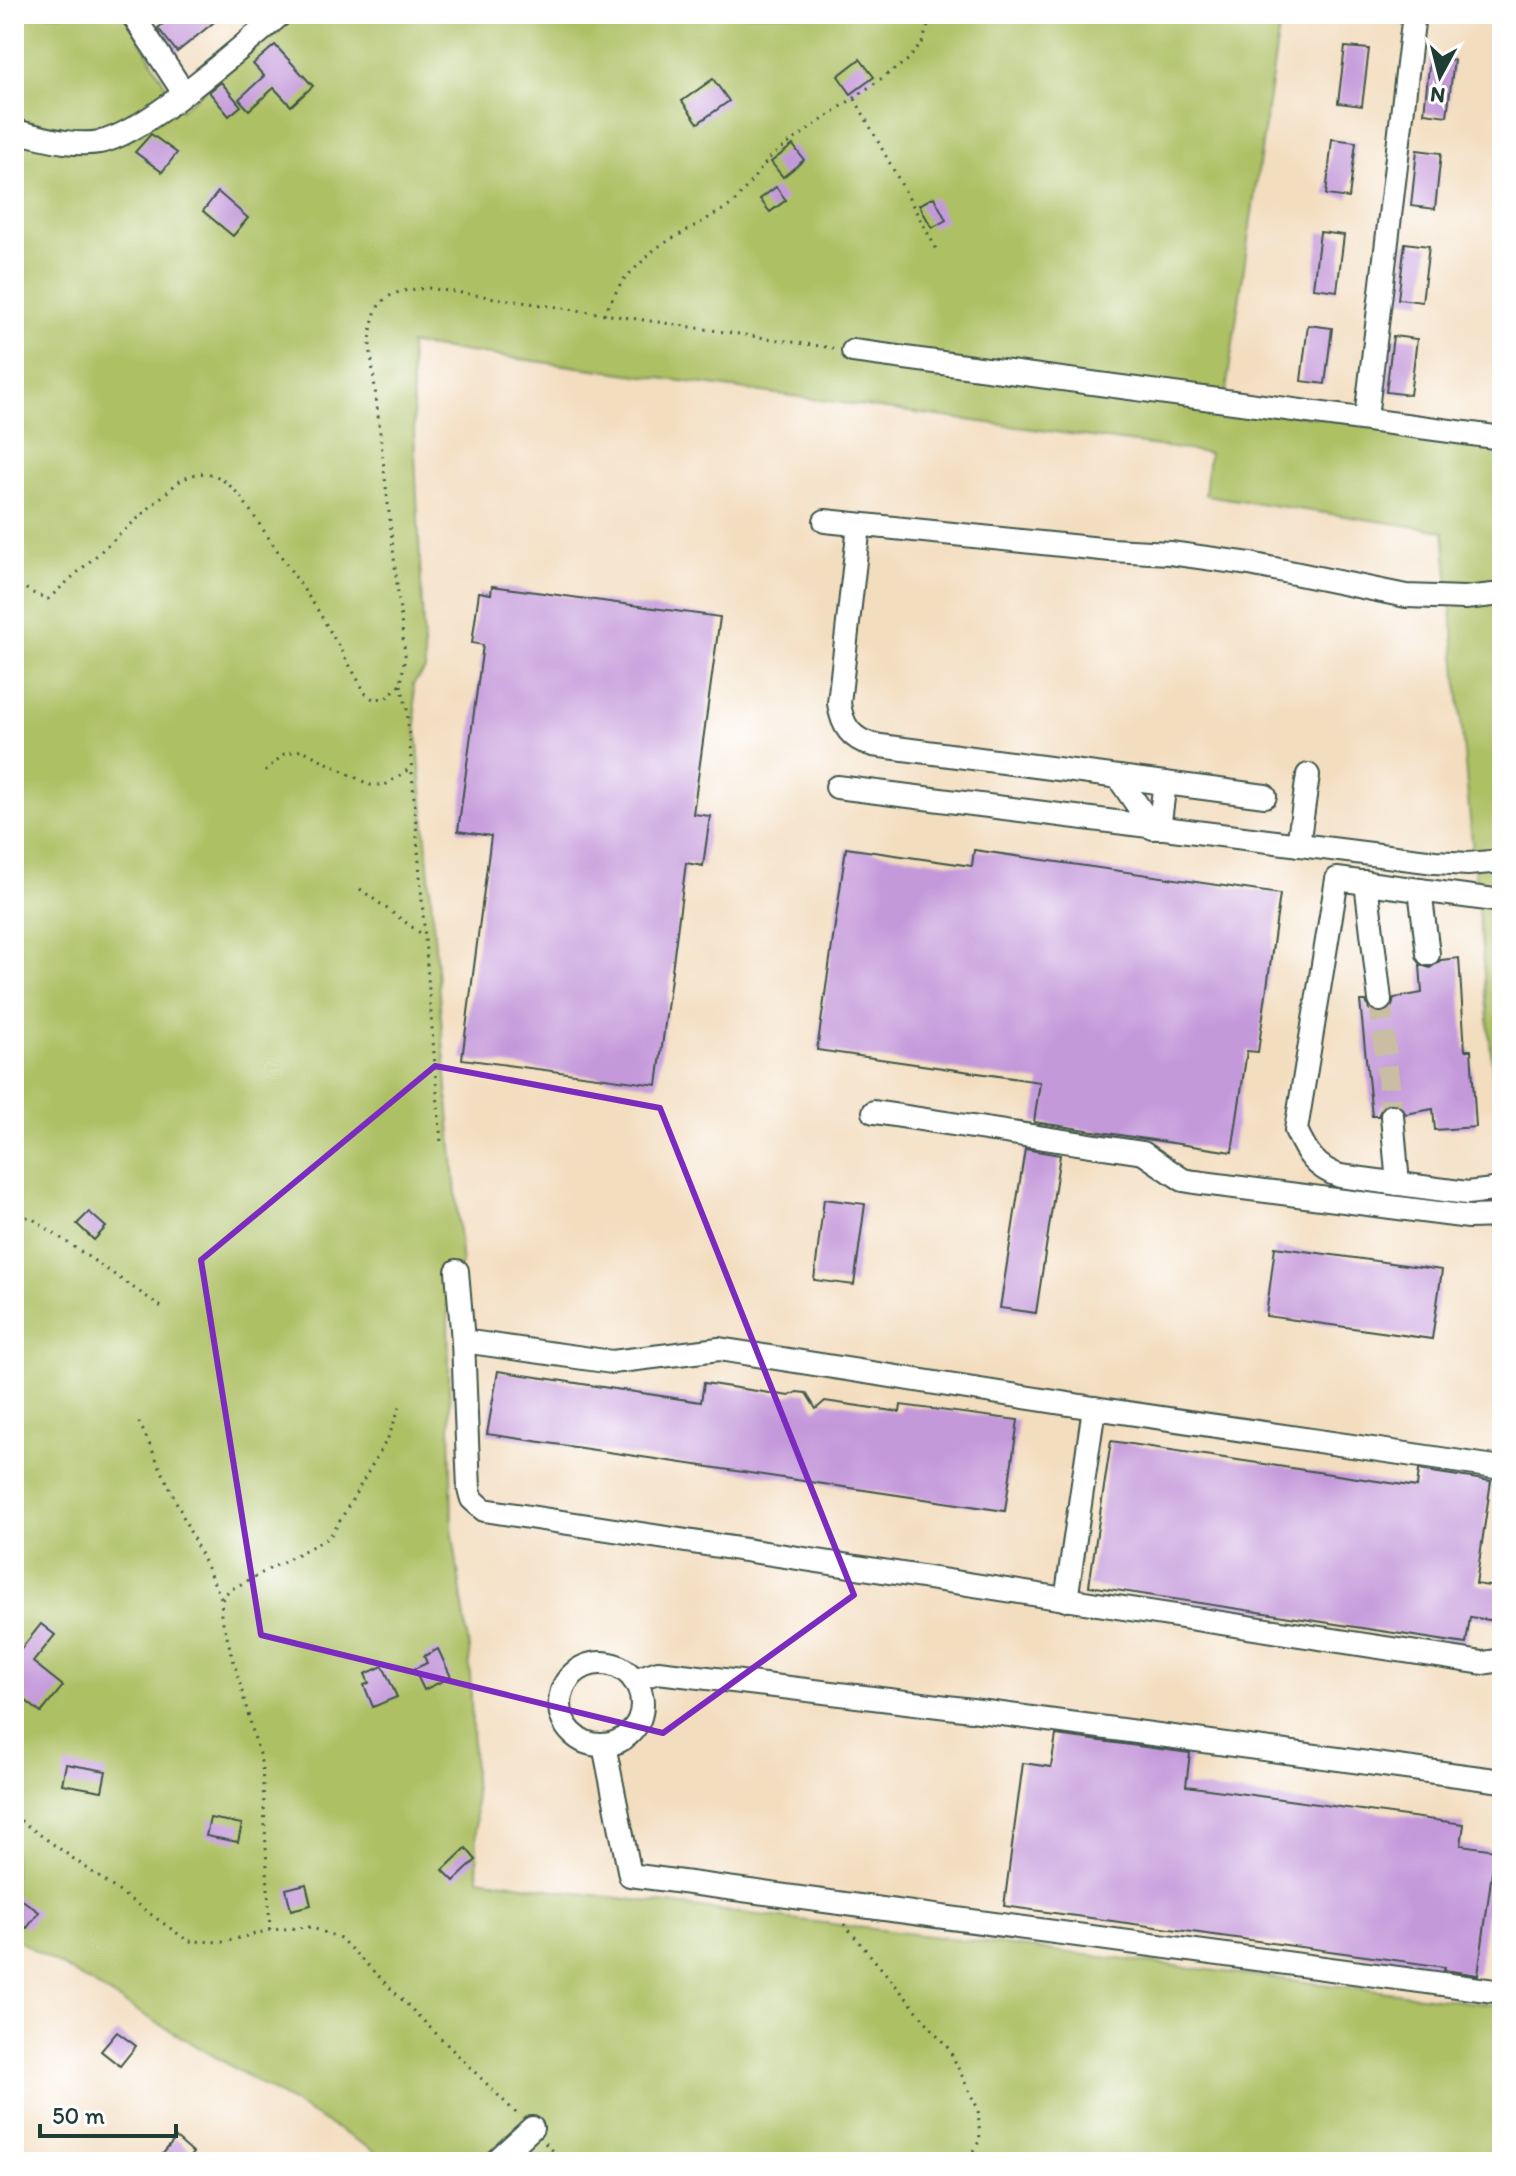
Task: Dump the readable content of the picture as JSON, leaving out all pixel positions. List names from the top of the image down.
{
  "scale_bar": "50 m",
  "north": "bottom"
}
